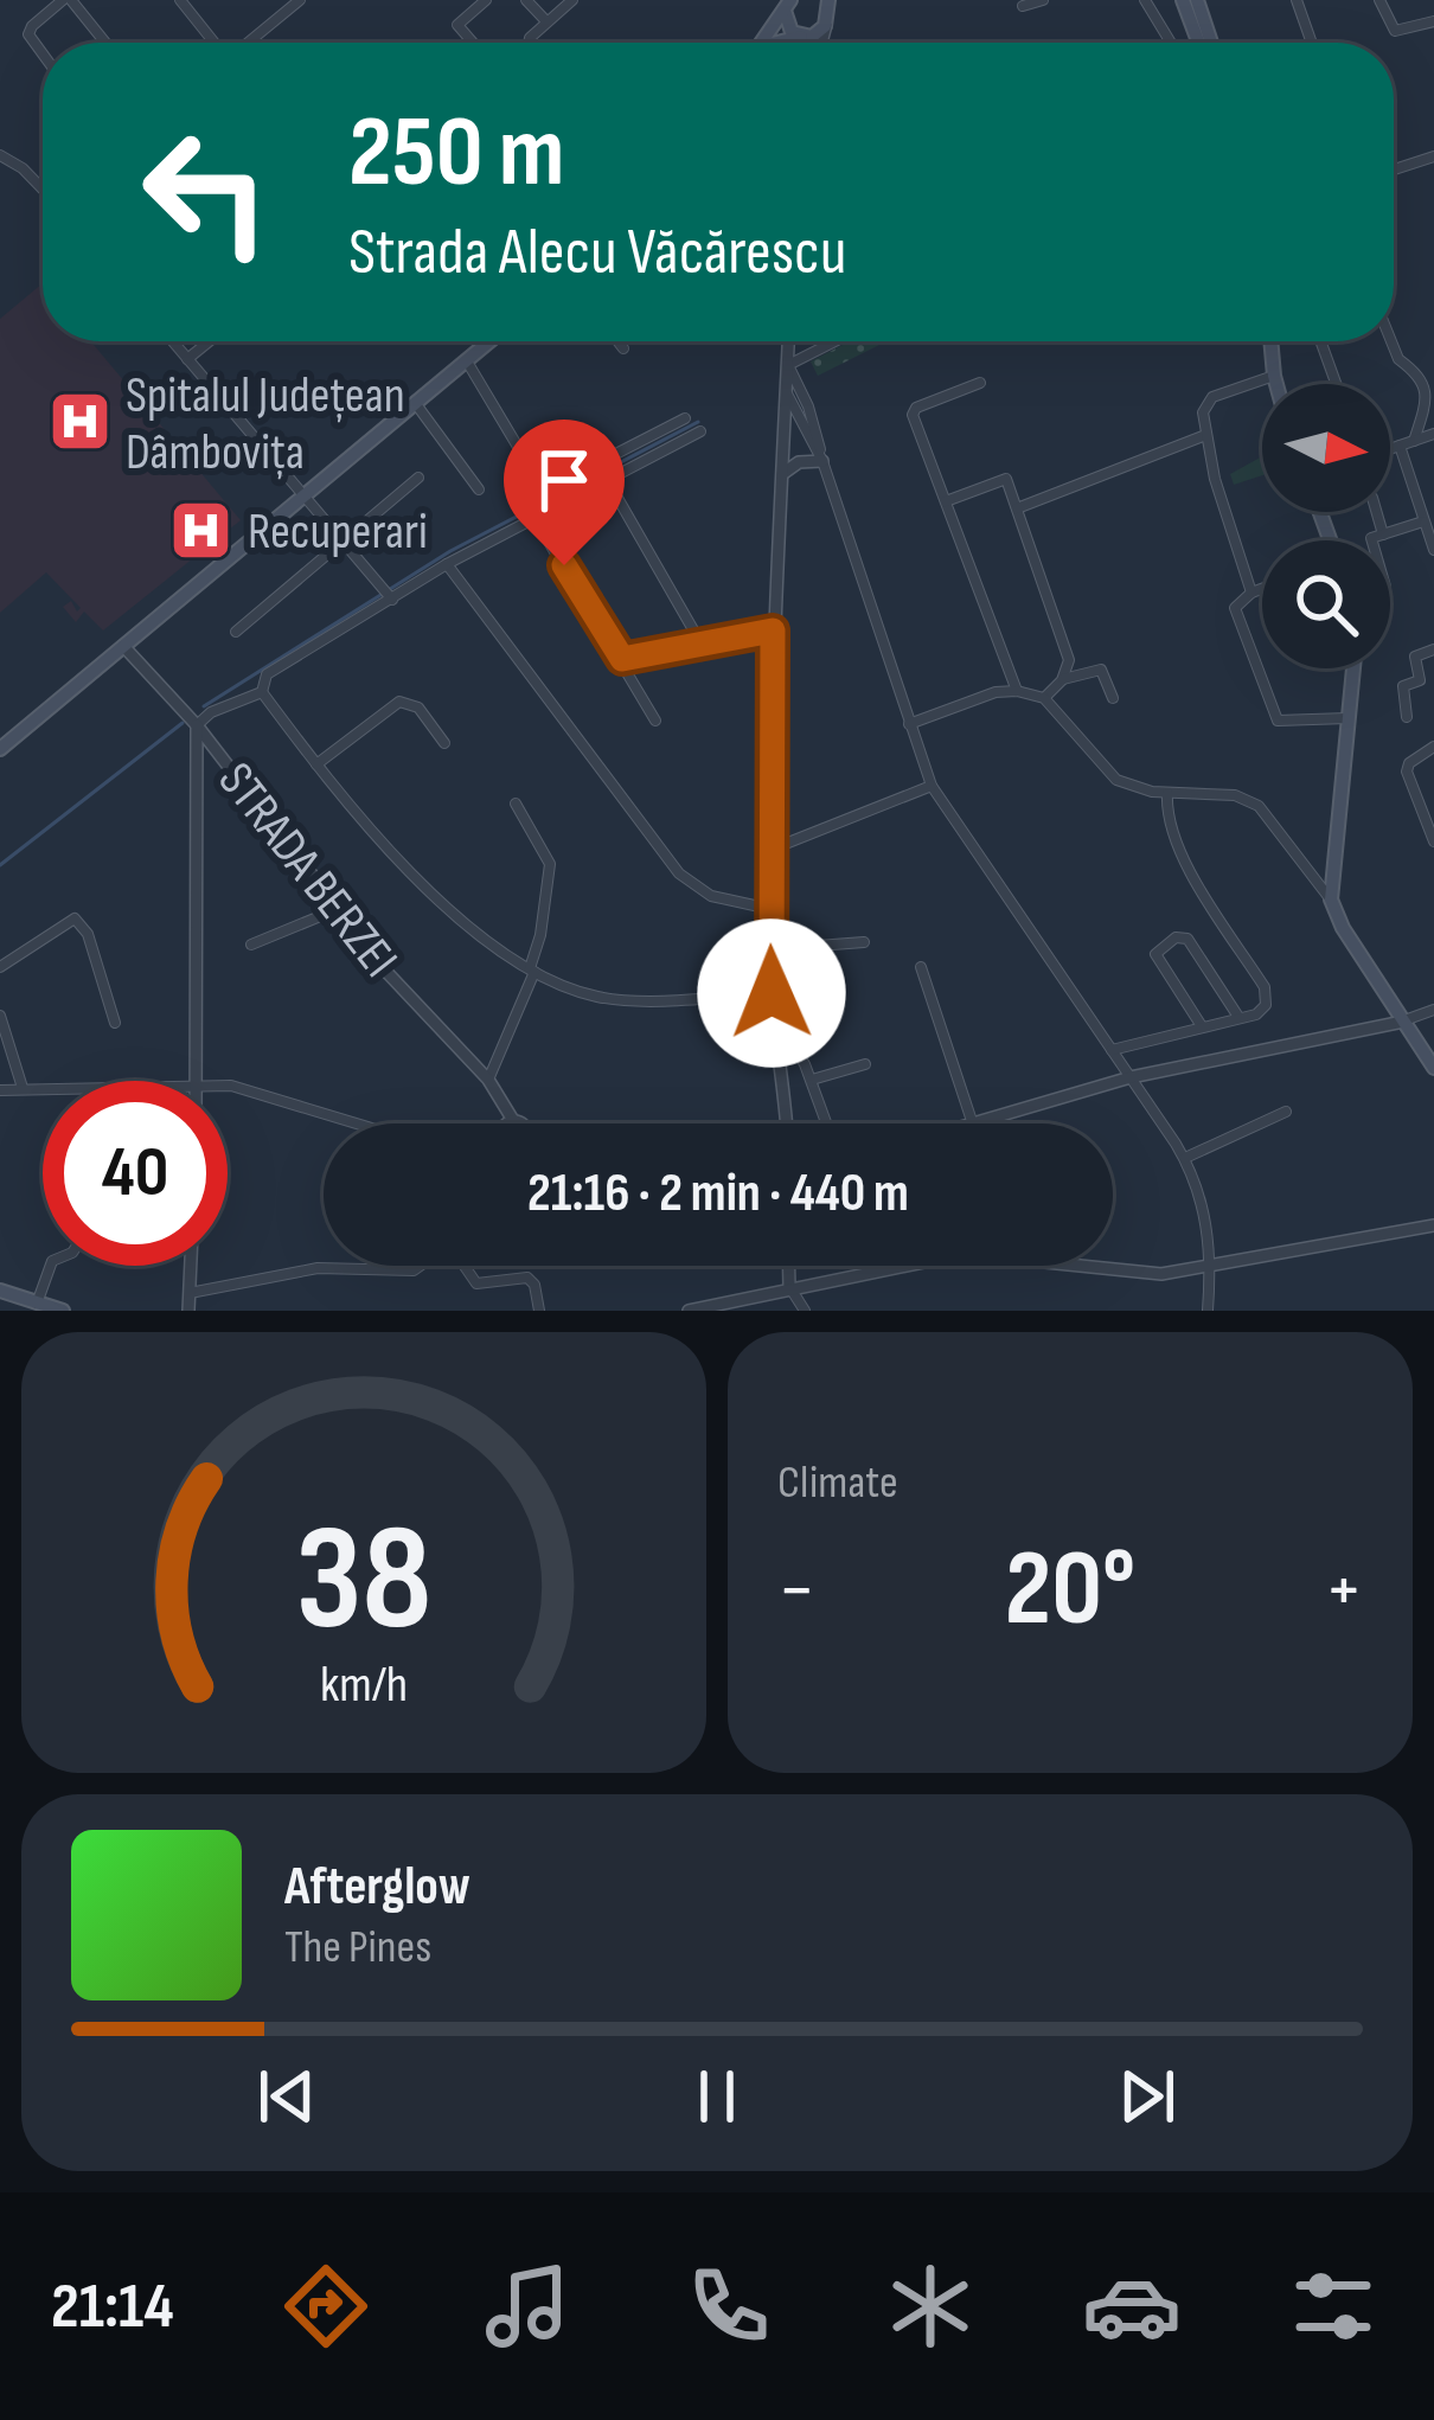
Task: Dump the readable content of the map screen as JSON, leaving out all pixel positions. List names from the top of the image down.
{
  "streets": {
    "street": ["STRADA BERZEI"]
  },
  "places": {
    "hospital": ["Spitalul Județean Dâmbovița", "Recuperari"]
  },
  "north": "right",
  "page": {
    "turn": ["250 m", "Strada Alecu Văcărescu"],
    "limit": "40",
    "trip": "21:16 · 2 min · 440 m",
    "tile": "Climate",
    "heat": ["−", "20°", "+"],
    "song": ["Afterglow", "The Pines"],
    "tabs": "21:14",
    "gauge": ["38", "km/h"]
  }
}
